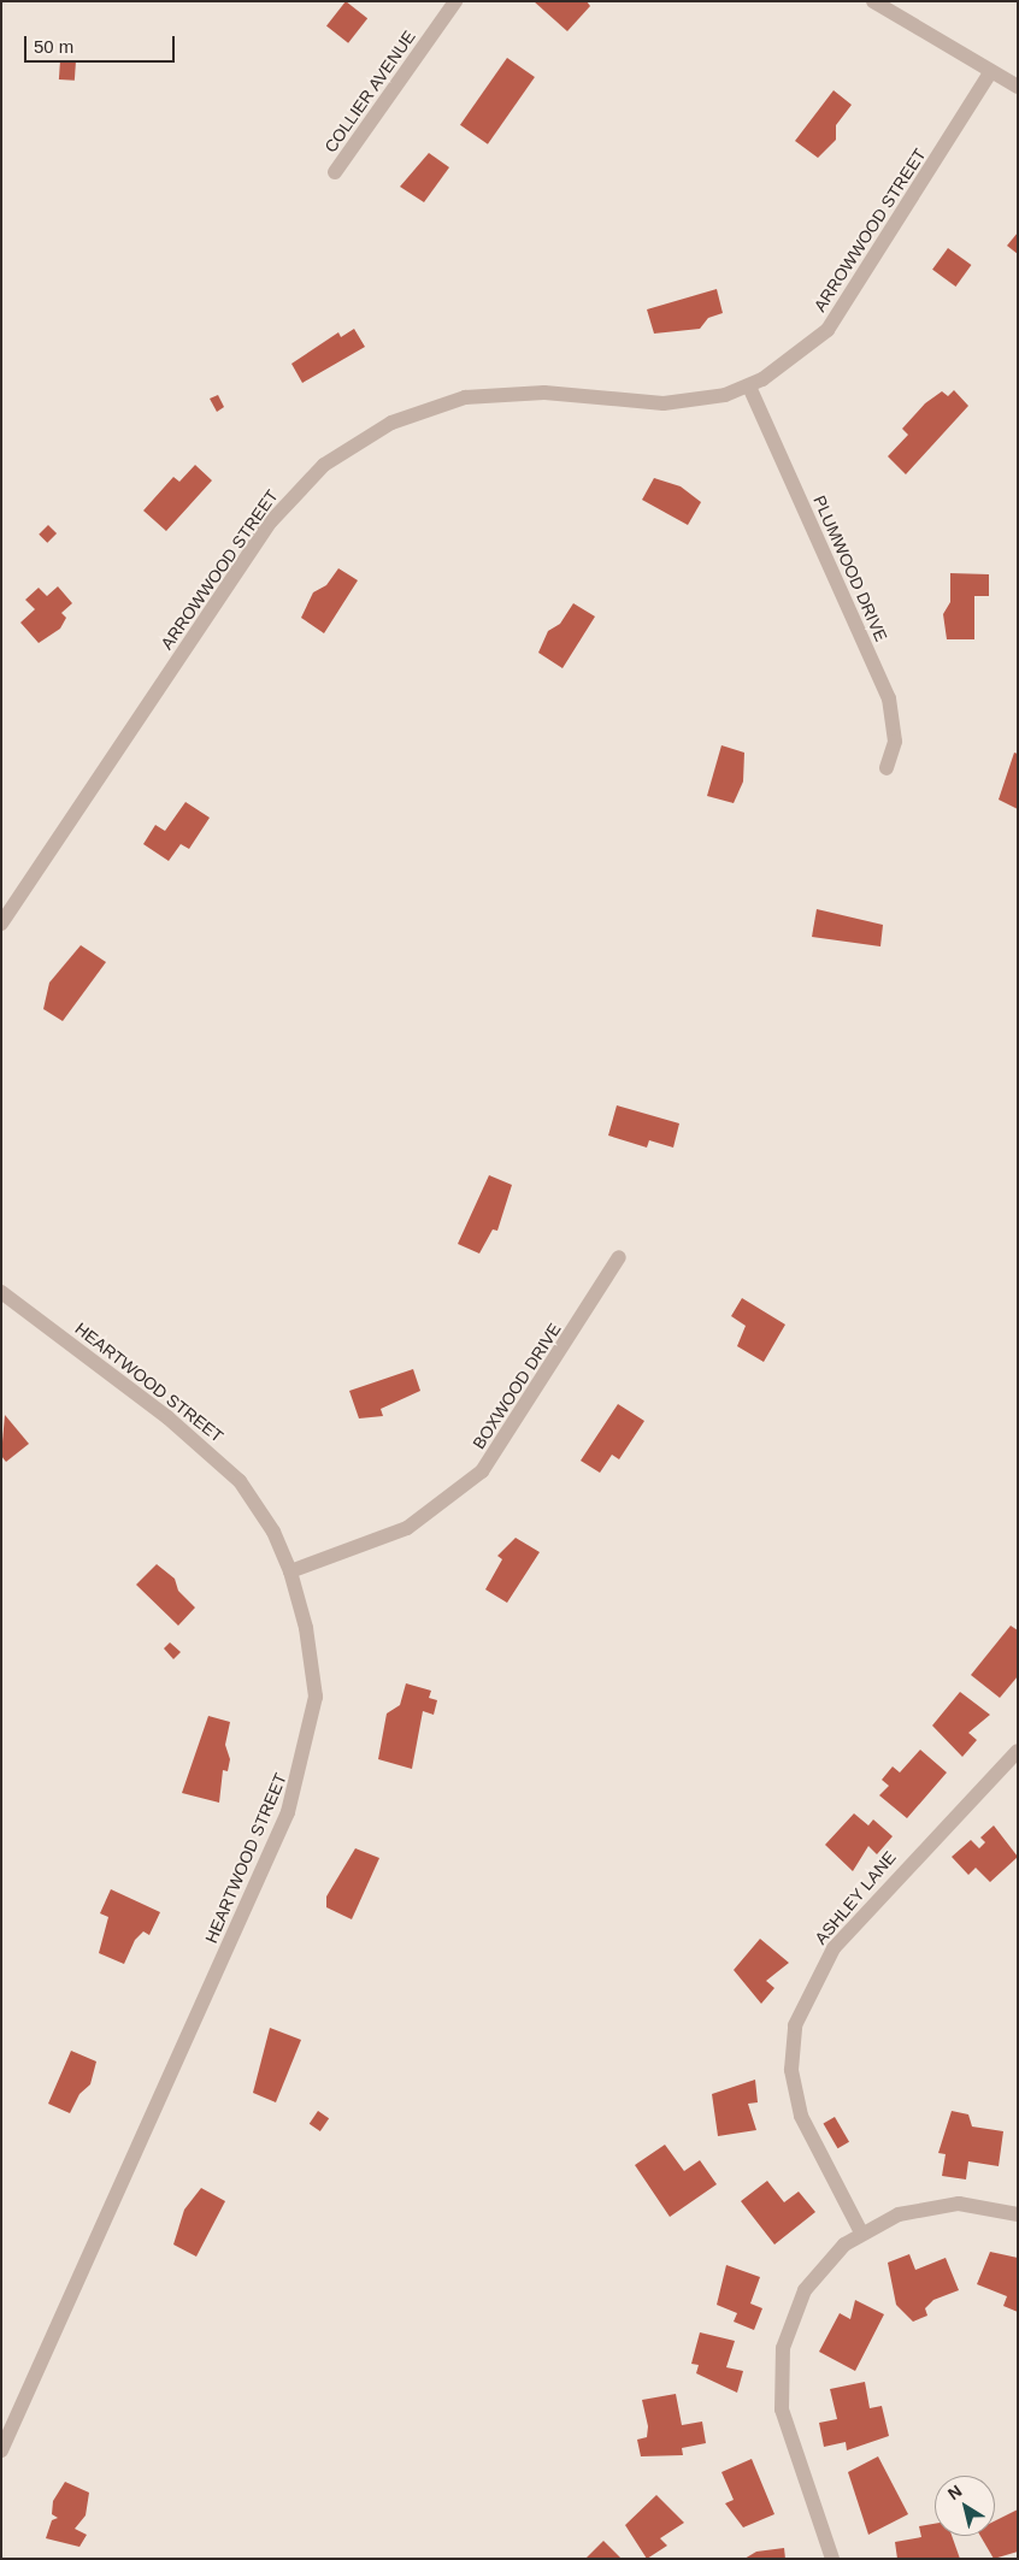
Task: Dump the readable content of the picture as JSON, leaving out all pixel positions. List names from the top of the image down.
{
  "streets": {
    "street": [
      "COLLIER AVENUE",
      "ARROWWOOD STREET",
      "PLUMWOOD DRIVE",
      "HEARTWOOD STREET",
      "BOXWOOD DRIVE",
      "ASHLEY LANE"
    ]
  },
  "crossings": [
    ["ARROWWOOD STREET", "PLUMWOOD DRIVE"],
    ["HEARTWOOD STREET", "BOXWOOD DRIVE"]
  ],
  "scale_bar": "50 m",
  "north": "top left"
}
